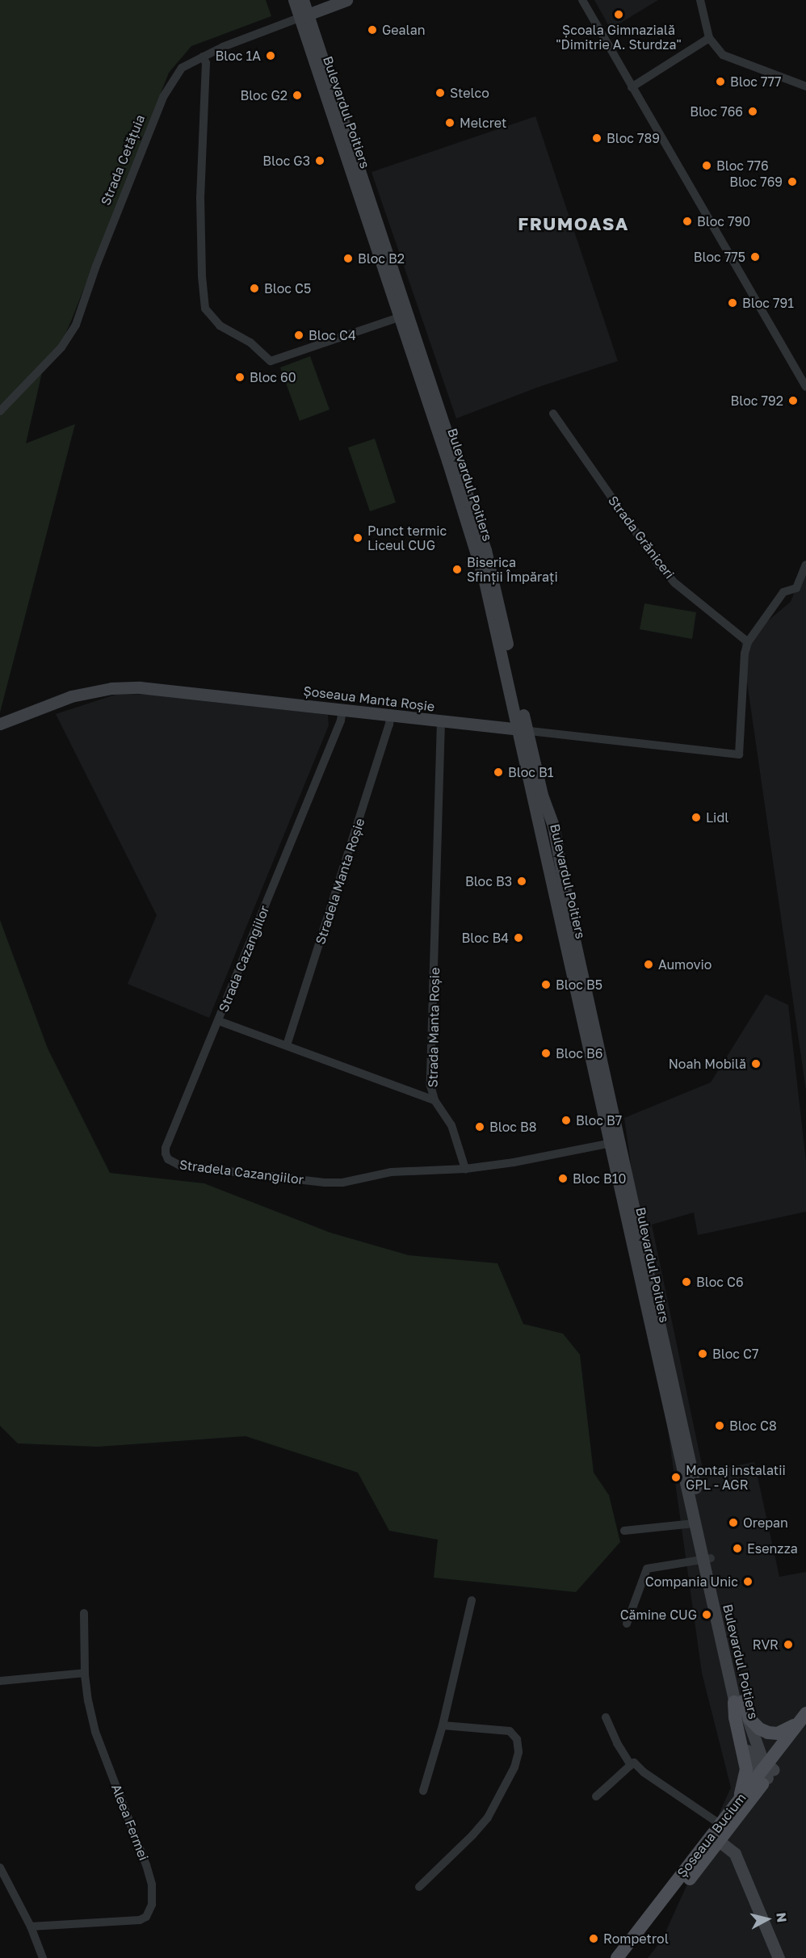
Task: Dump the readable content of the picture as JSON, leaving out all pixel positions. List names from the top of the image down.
{
  "streets": {
    "main road": [
      "Bulevardul Poitiers",
      "Strada Cetățuia",
      "Șoseaua Manta Roșie",
      "Șoseaua Bucium"
    ],
    "street": [
      "Strada Grăniceri",
      "Stradela Manta Roșie",
      "Strada Cazangiilor",
      "Strada Manta Roșie",
      "Stradela Cazangiilor",
      "Aleea Fermei"
    ]
  },
  "crossings": [
    ["Bulevardul Poitiers", "Strada Cetățuia"],
    ["Bulevardul Poitiers", "Șoseaua Manta Roșie"],
    ["Bulevardul Poitiers", "Șoseaua Bucium"],
    ["Strada Grăniceri", "Șoseaua Manta Roșie"],
    ["Șoseaua Manta Roșie", "Stradela Manta Roșie"],
    ["Șoseaua Manta Roșie", "Strada Cazangiilor"],
    ["Șoseaua Manta Roșie", "Strada Manta Roșie"],
    ["Stradela Manta Roșie", "Strada Cazangiilor"],
    ["Strada Cazangiilor", "Strada Manta Roșie"],
    ["Strada Cazangiilor", "Stradela Cazangiilor"],
    ["Strada Manta Roșie", "Stradela Cazangiilor"]
  ],
  "districts": ["FRUMOASA"],
  "places": [
    "Școala Gimnazială \"Dimitrie A. Sturdza\"",
    "Gealan",
    "Bloc 1A",
    "Bloc 777",
    "Stelco",
    "Bloc G2",
    "Bloc 766",
    "Melcret",
    "Bloc 789",
    "Bloc G3",
    "Bloc 776",
    "Bloc 769",
    "Bloc 790",
    "Bloc 775",
    "Bloc B2",
    "Bloc C5",
    "Bloc 791",
    "Bloc C4",
    "Bloc 60",
    "Bloc 792",
    "Punct termic Liceul CUG",
    "Biserica Sfinții Împărați",
    "Bloc B1",
    "Lidl",
    "Bloc B3",
    "Bloc B4",
    "Aumovio",
    "Bloc B5",
    "Bloc B6",
    "Noah Mobilă",
    "Bloc B7",
    "Bloc B8",
    "Bloc B10",
    "Bloc C6",
    "Bloc C7",
    "Bloc C8",
    "Montaj instalatii GPL - AGR",
    "Orepan",
    "Esenzza",
    "Compania Unic",
    "Cămine CUG",
    "RVR",
    "Rompetrol"
  ],
  "north": "right"
}
